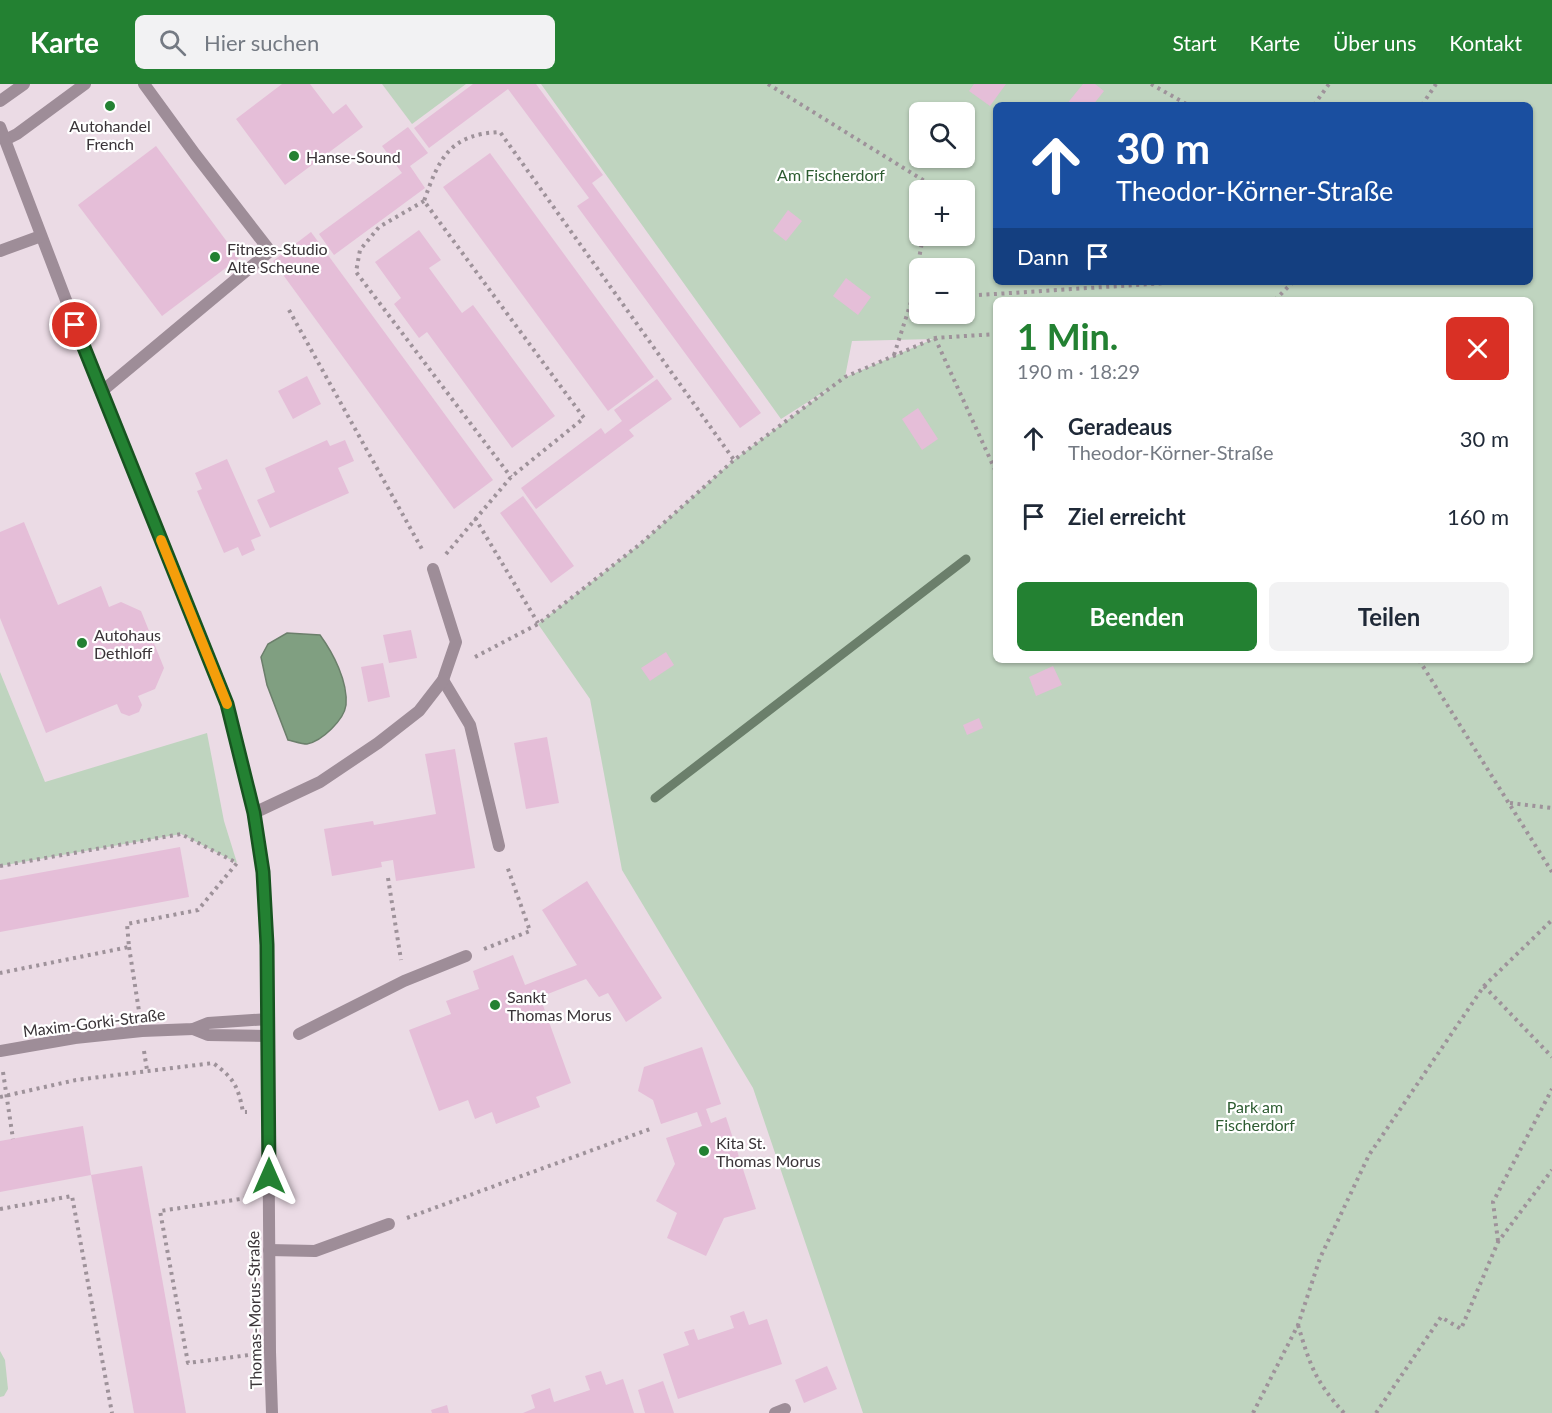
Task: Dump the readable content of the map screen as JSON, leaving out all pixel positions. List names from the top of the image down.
{
  "streets": {
    "street": ["Maxim-Gorki-Straße", "Thomas-Morus-Straße"]
  },
  "crossings": [
    ["Maxim-Gorki-Straße", "Thomas-Morus-Straße"]
  ],
  "parks": ["Am Fischerdorf", "Park am Fischerdorf"],
  "places": [
    "Autohandel French",
    "Hanse-Sound",
    "Fitness-Studio Alte Scheune",
    "Autohaus Dethloff",
    "Sankt Thomas Morus",
    "Kita St. Thomas Morus"
  ],
  "page": {
    "header": "Karte",
    "search": "Hier suchen",
    "nav": [
      "Start",
      "Karte",
      "Über uns",
      "Kontakt"
    ],
    "map_buttons": ["+", "−"],
    "turn": ["30 m", "Theodor-Körner-Straße"],
    "then": "Dann",
    "heading": ["1 Min.", "190 m · 18:29"],
    "list": [
      {
        "name": "Geradeaus",
        "note": "Theodor-Körner-Straße",
        "value": "30 m"
      },
      {
        "name": "Ziel erreicht",
        "value": "160 m"
      }
    ],
    "buttons": ["Beenden", "Teilen"]
  }
}
